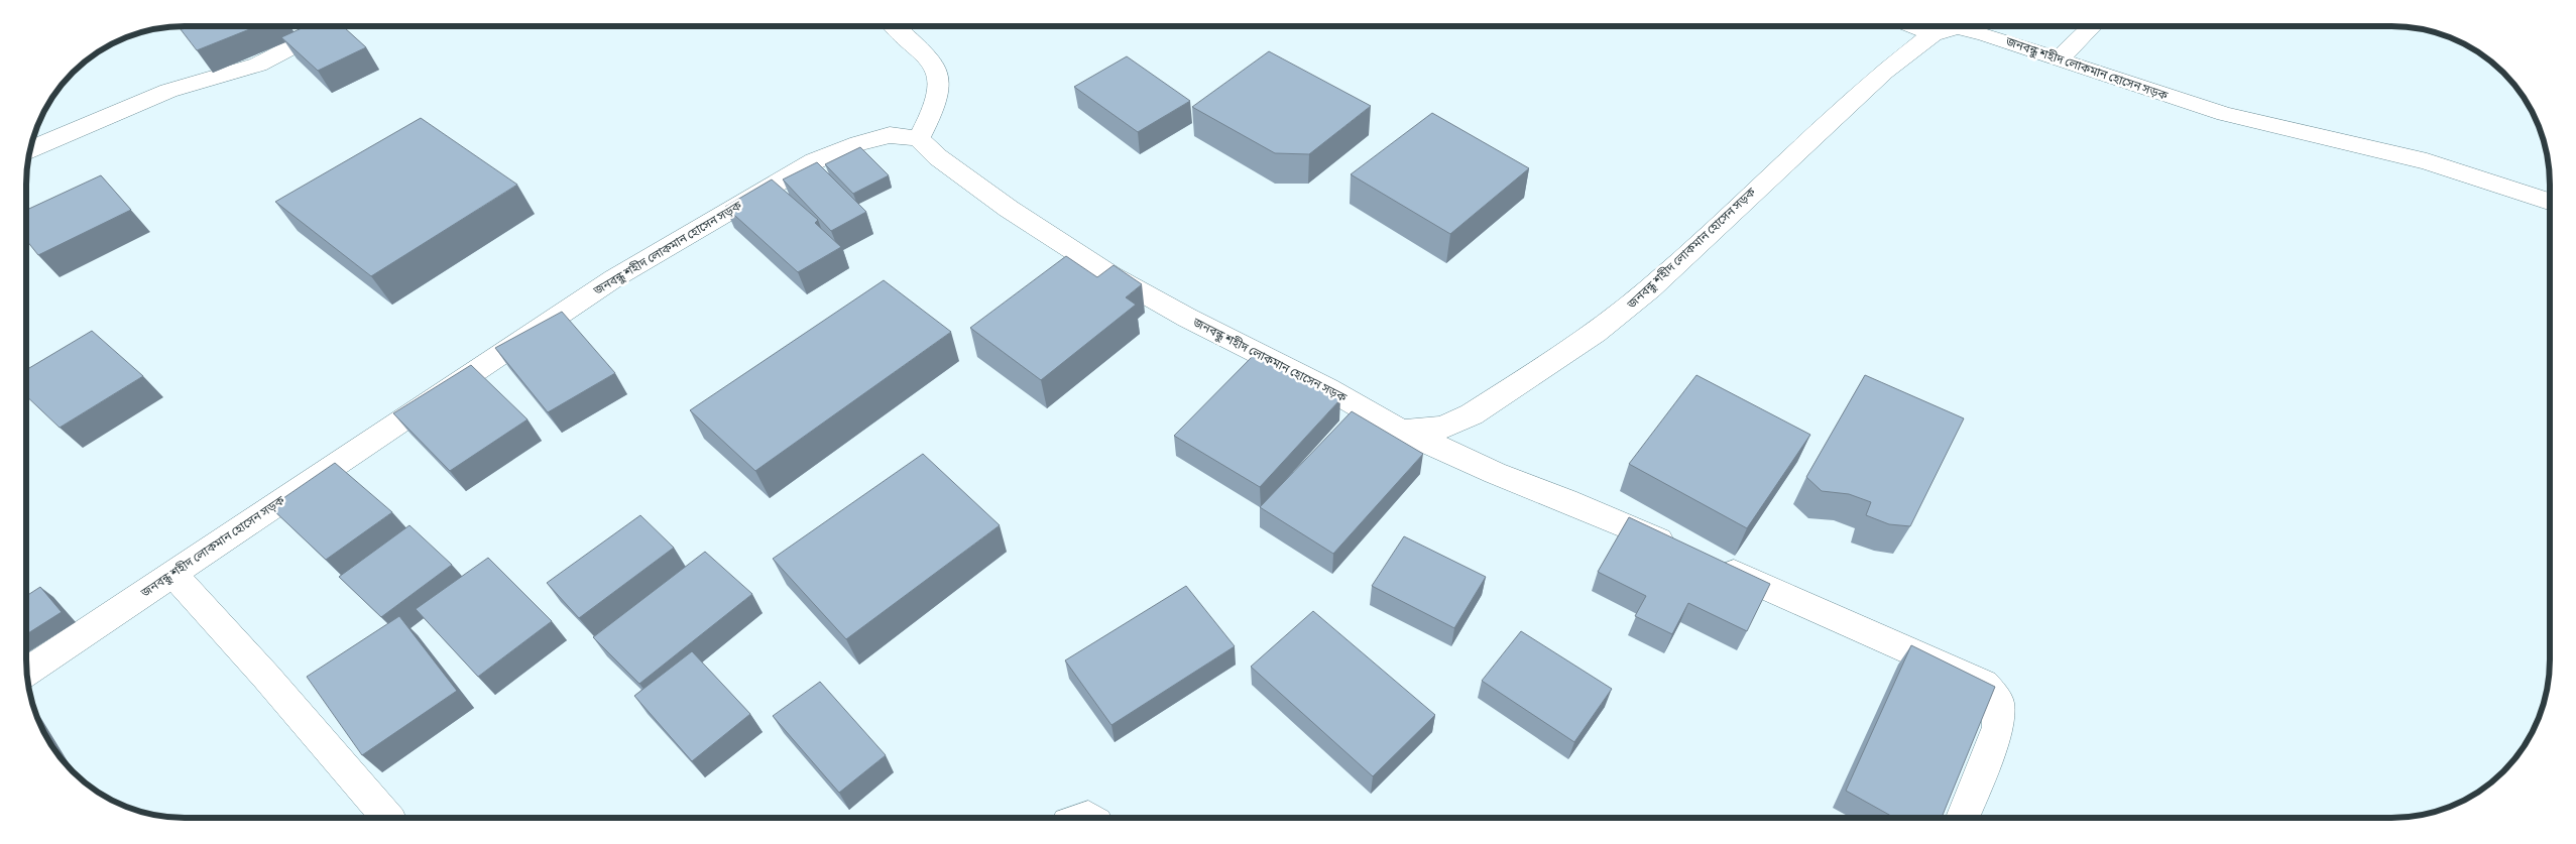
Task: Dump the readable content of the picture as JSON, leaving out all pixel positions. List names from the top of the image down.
{
  "streets": {
    "street": ["জনবন্ধু শহীদ লোকমান হোসেন সড়ক"]
  }
}
